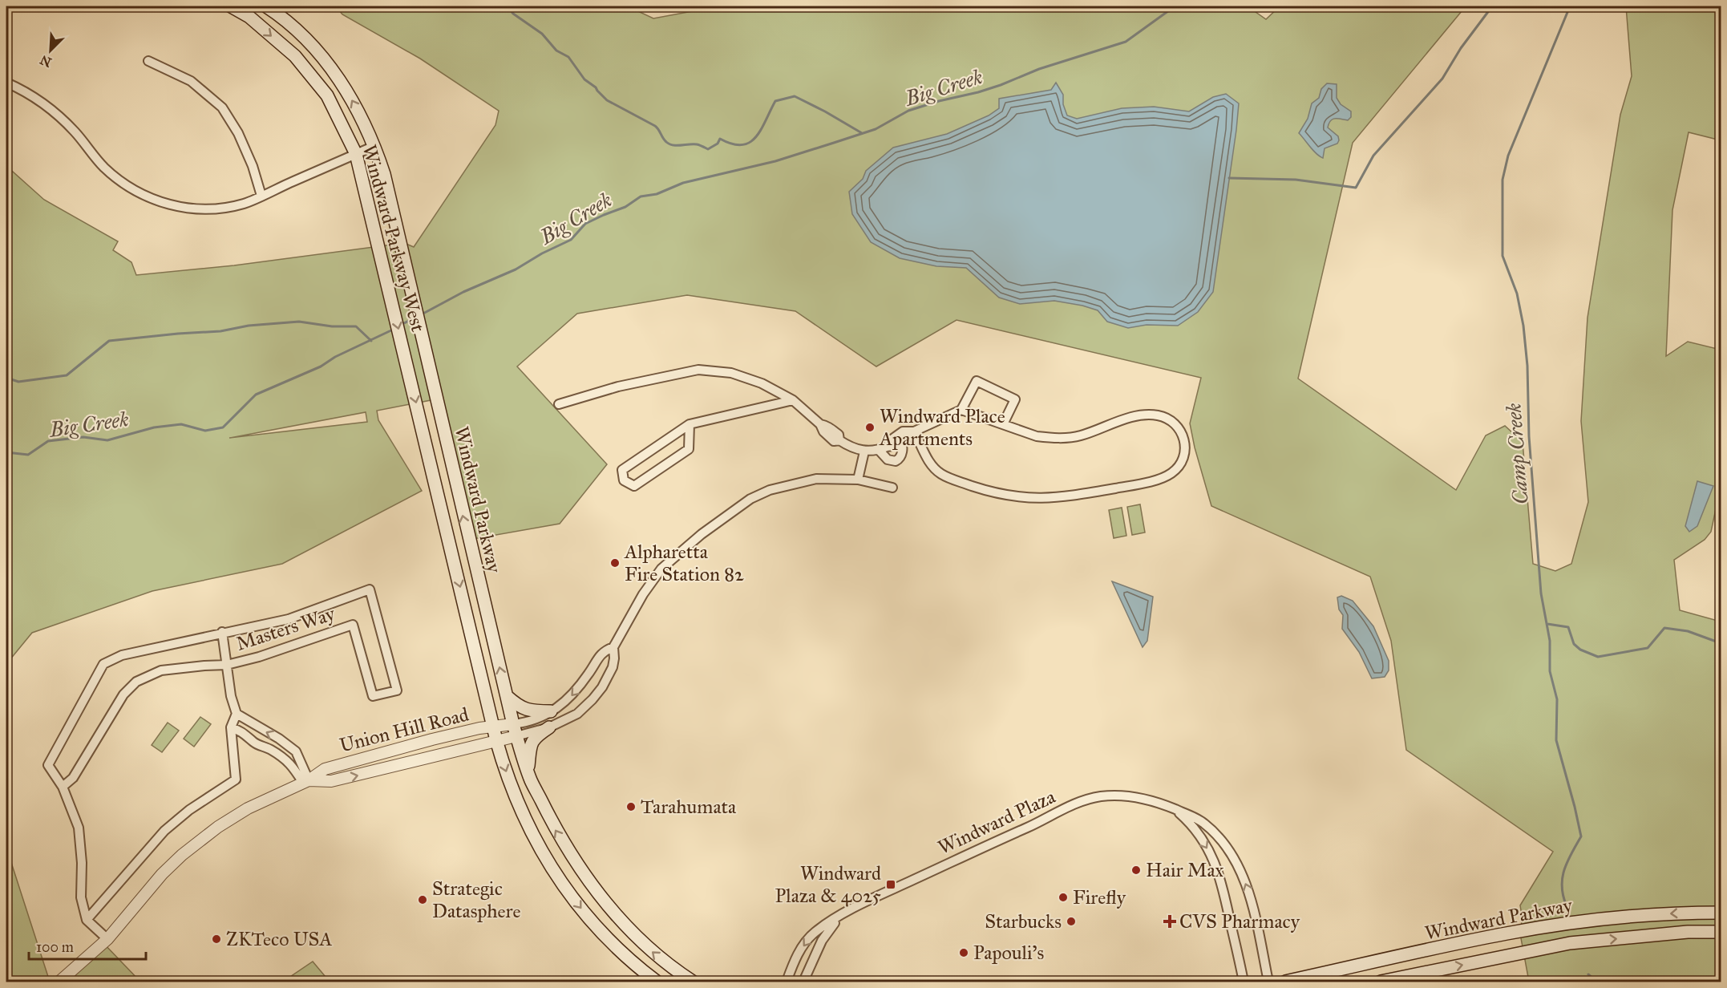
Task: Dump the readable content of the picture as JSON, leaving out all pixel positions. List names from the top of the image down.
{
  "streets": {
    "main road": ["Windward Parkway West", "Windward Parkway"],
    "street": ["Masters Way", "Union Hill Road", "Windward Plaza"]
  },
  "crossings": [
    ["Windward Parkway West", "Windward Parkway"],
    ["Windward Parkway", "Union Hill Road"]
  ],
  "one_way": ["Windward Parkway West"],
  "water": ["Big Creek", "Camp Creek"],
  "places": {
    "other": [
      "Windward Place Apartments",
      "Alpharetta Fire Station 82",
      "Tarahumata",
      "Hair Max",
      "Firefly",
      "Strategic Datasphere",
      "Starbucks",
      "ZKTeco USA",
      "Papouli's"
    ],
    "transit": ["Windward Plaza & 4025"],
    "health": ["CVS Pharmacy"]
  },
  "scale_bar": "100 m",
  "north": "bottom left"
}
